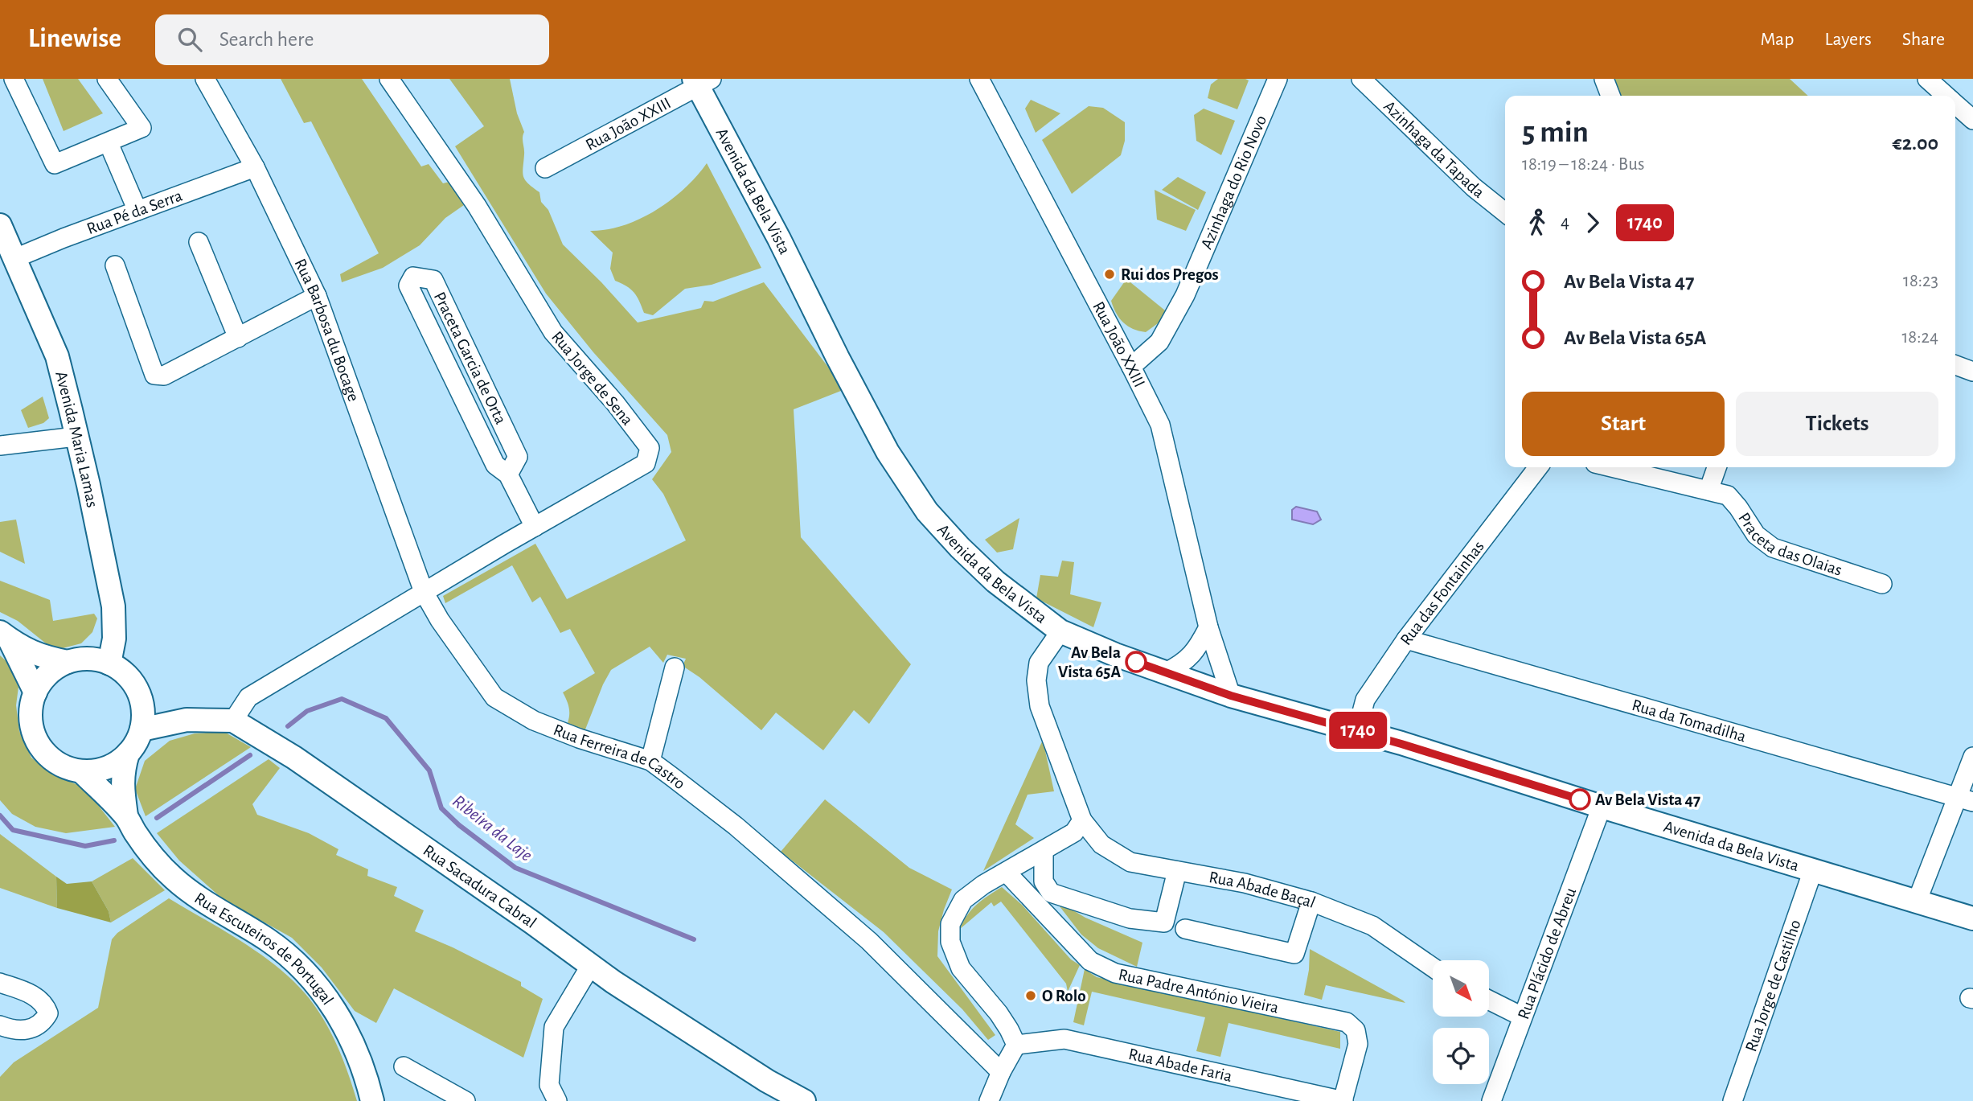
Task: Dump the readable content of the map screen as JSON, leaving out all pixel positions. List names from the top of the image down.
{
  "streets": {
    "street": [
      "Rua João XXIII",
      "Azinhaga da Tapada",
      "Azinhaga do Rio Novo",
      "Avenida da Bela Vista",
      "Rua Pé da Serra",
      "Rua Barbosa du Bocage",
      "Praceta Garcia de Orta",
      "Rua Jorge de Sena",
      "Avenida Maria Lamas",
      "Praceta das Olaias",
      "Rua das Fontainhas",
      "Rua da Tomadilha",
      "Rua Ferreira de Castro",
      "Rua Sacadura Cabral",
      "Rua Abade Baçal",
      "Rua Escuteiros de Portugal",
      "Rua Plácido de Abreu",
      "Rua Jorge de Castilho",
      "Rua Padre António Vieira",
      "Rua Abade Faria"
    ]
  },
  "crossings": [
    ["Rua João XXIII", "Azinhaga do Rio Novo"],
    ["Rua João XXIII", "Avenida da Bela Vista"],
    ["Avenida da Bela Vista", "Rua das Fontainhas"],
    ["Avenida da Bela Vista", "Rua Abade Baçal"],
    ["Avenida da Bela Vista", "Rua Plácido de Abreu"],
    ["Avenida da Bela Vista", "Rua Jorge de Castilho"],
    ["Rua Pé da Serra", "Rua Barbosa du Bocage"],
    ["Rua Pé da Serra", "Avenida Maria Lamas"],
    ["Rua Barbosa du Bocage", "Rua Jorge de Sena"],
    ["Rua Barbosa du Bocage", "Rua Ferreira de Castro"],
    ["Praceta Garcia de Orta", "Rua Jorge de Sena"],
    ["Rua Jorge de Sena", "Rua Ferreira de Castro"],
    ["Avenida Maria Lamas", "Rua Escuteiros de Portugal"],
    ["Rua das Fontainhas", "Rua da Tomadilha"],
    ["Rua Padre António Vieira", "Rua Abade Faria"]
  ],
  "water": ["Ribeira da Laje"],
  "places": [
    "Rui dos Pregos",
    "Av Bela Vista 65A",
    "Av Bela Vista 47",
    "O Rolo"
  ],
  "lines": ["bus line 1740"],
  "north": "bottom right",
  "page": {
    "header": "Linewise",
    "search": "Search here",
    "nav": ["Map", "Layers", "Share"],
    "on_map": "1740",
    "heading": ["5 min", "18:19 – 18:24 · Bus", "€2.00"],
    "legs": ["4", "1740"],
    "list": [
      {
        "name": "Av Bela Vista 47",
        "value": "18:23"
      },
      {
        "name": "Av Bela Vista 65A",
        "value": "18:24"
      }
    ],
    "buttons": ["Start", "Tickets"]
  }
}
